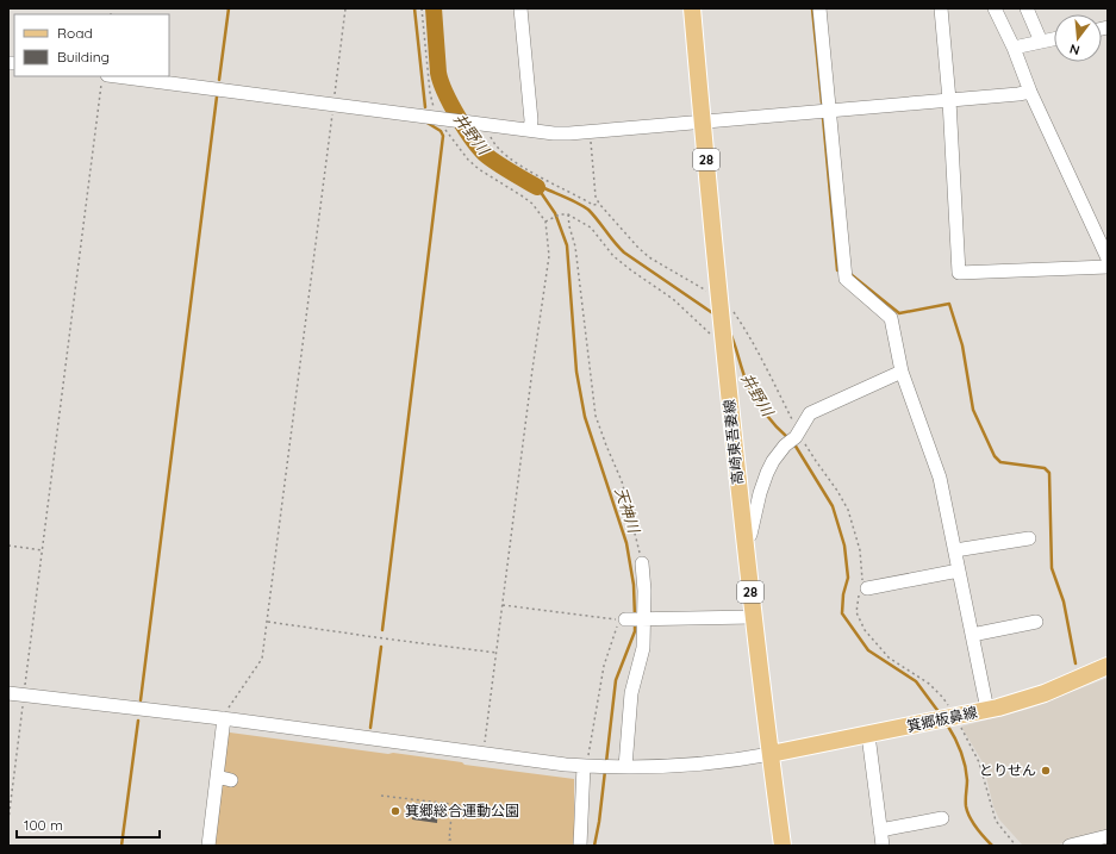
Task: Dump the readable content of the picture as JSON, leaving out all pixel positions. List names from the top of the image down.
{
  "streets": {
    "main road": ["28", "高崎東吾妻線", "箕郷板鼻線"]
  },
  "crossings": [
    ["高崎東吾妻線", "箕郷板鼻線"]
  ],
  "water": ["井野川", "天神川"],
  "places": ["とりせん", "箕郷総合運動公園"],
  "legend": ["Road", "Building"],
  "scale_bar": "100 m",
  "north": "bottom"
}
